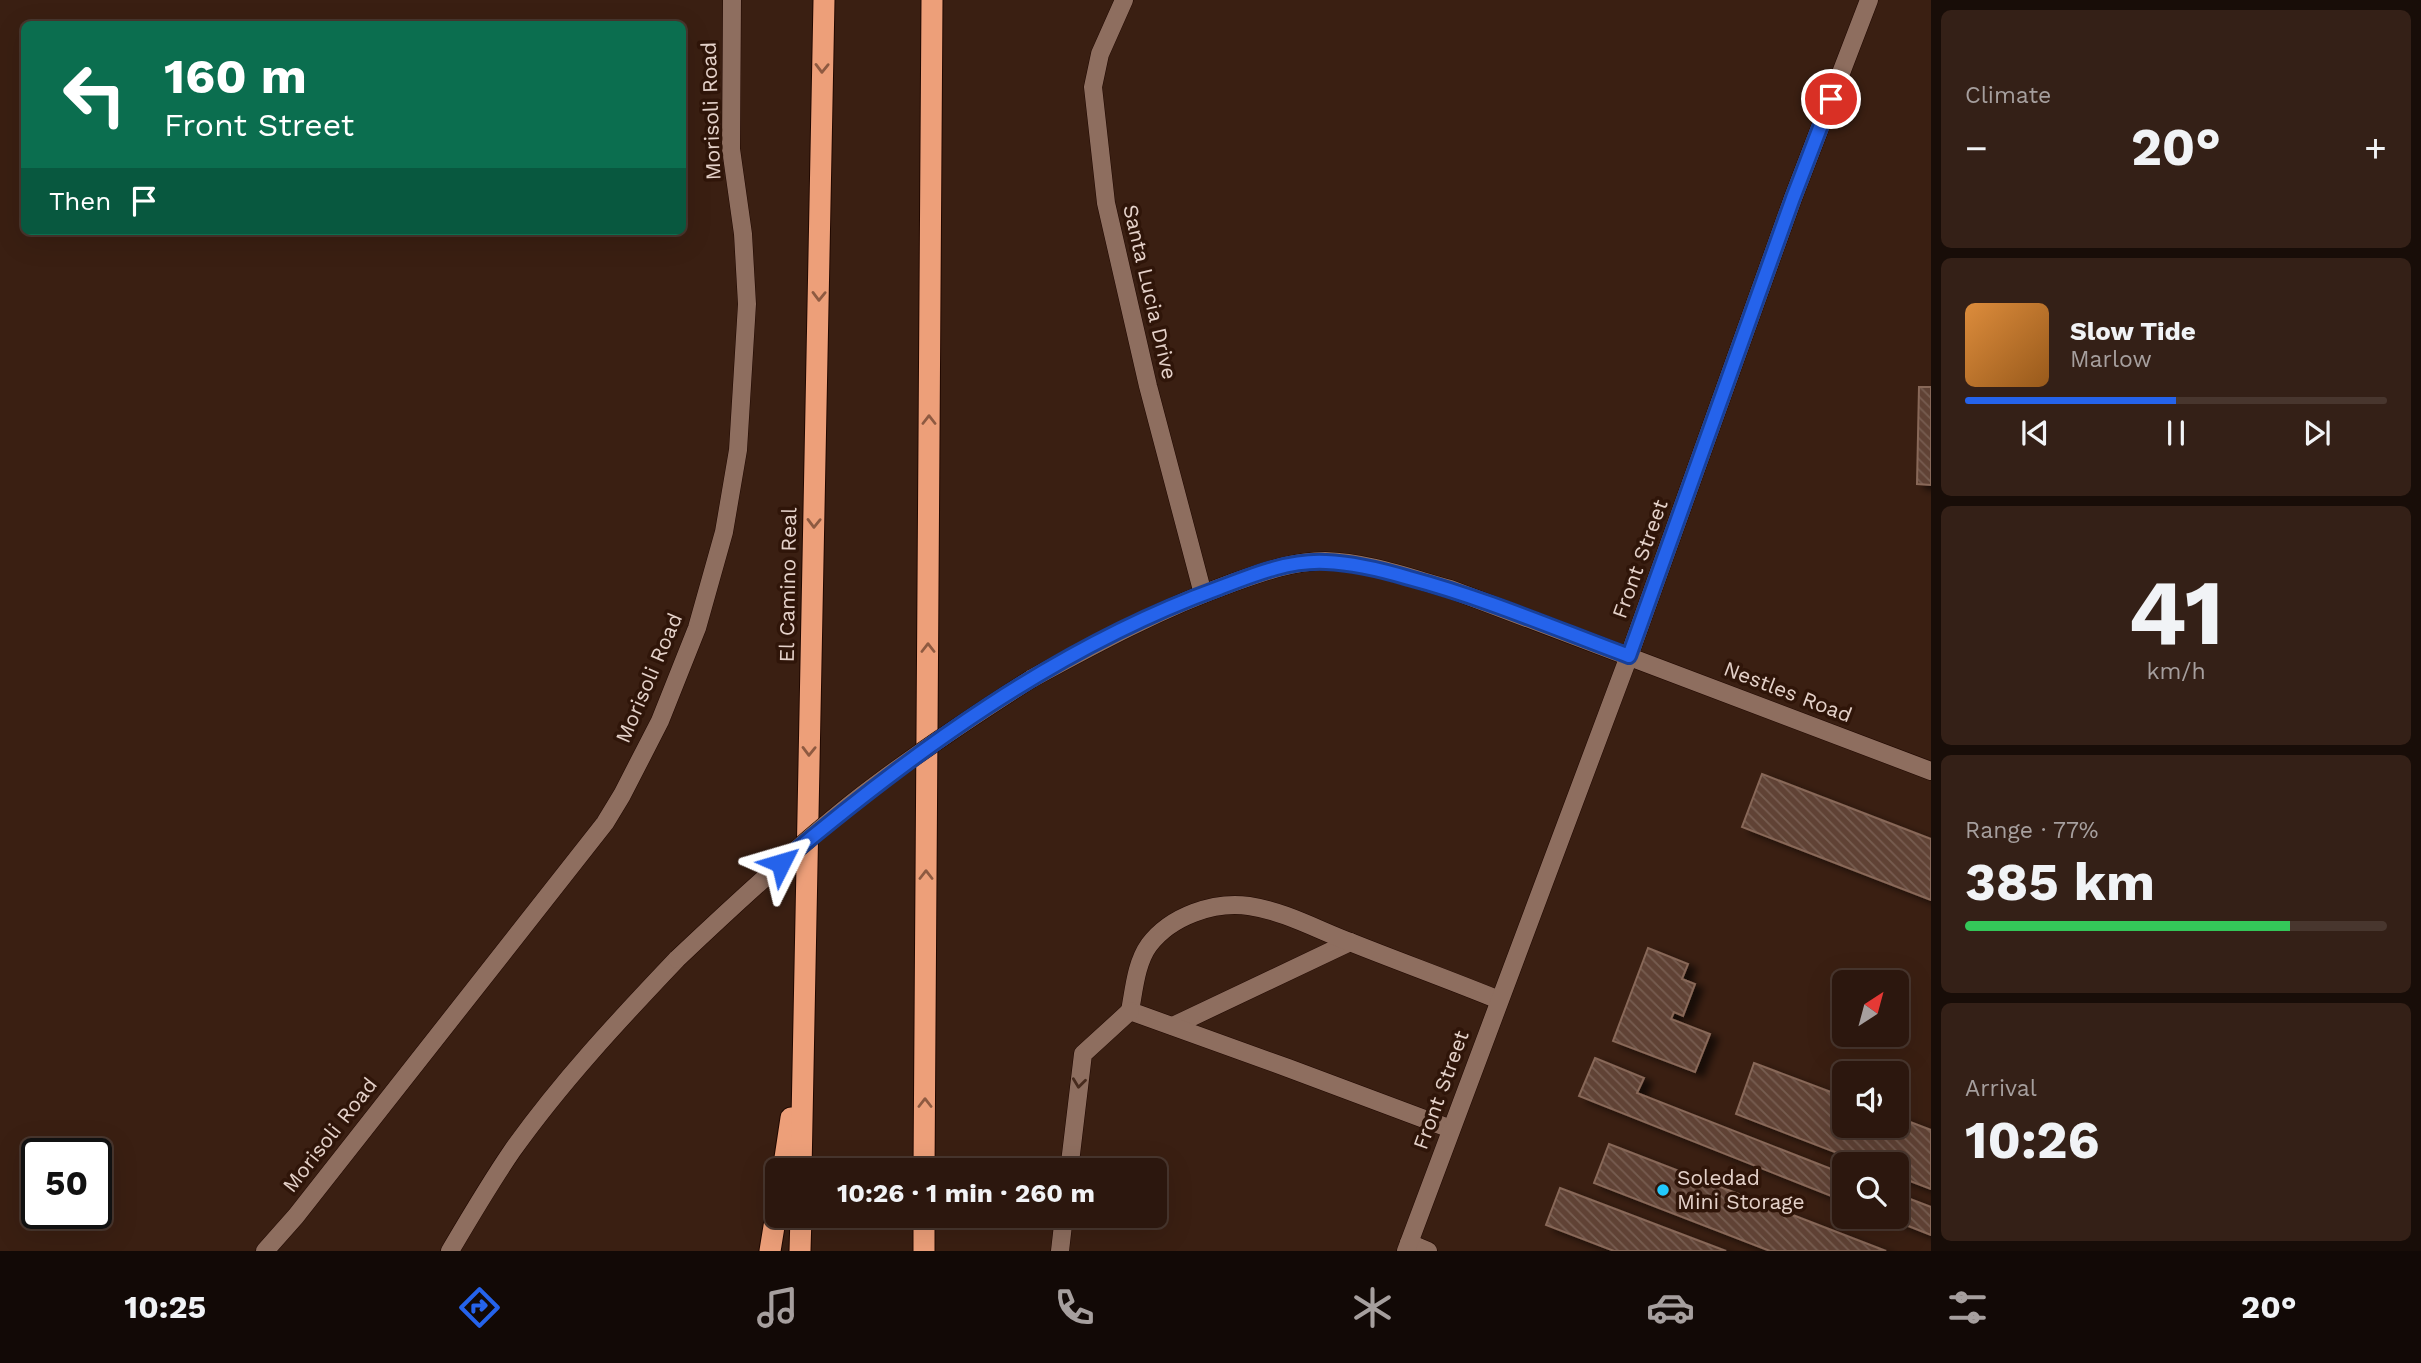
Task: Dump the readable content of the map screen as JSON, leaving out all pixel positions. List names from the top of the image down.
{
  "streets": {
    "highway": ["El Camino Real"],
    "main road": [
      "Morisoli Road",
      "Santa Lucia Drive",
      "Front Street",
      "Nestles Road"
    ]
  },
  "crossings": [
    ["Santa Lucia Drive", "Nestles Road"],
    ["Front Street", "Nestles Road"]
  ],
  "places": ["Soledad Mini Storage"],
  "north": "top right",
  "page": {
    "tile": [
      "Climate",
      ["41", "km/h"],
      ["Range · 77%", "385 km"],
      ["Arrival", "10:26"]
    ],
    "turn": ["160 m", "Front Street"],
    "heat": ["−", "20°", "+"],
    "then": "Then",
    "song": ["Slow Tide", "Marlow"],
    "limit": "50",
    "trip": "10:26 · 1 min · 260 m",
    "tabs": ["10:25", "20°"]
  }
}
